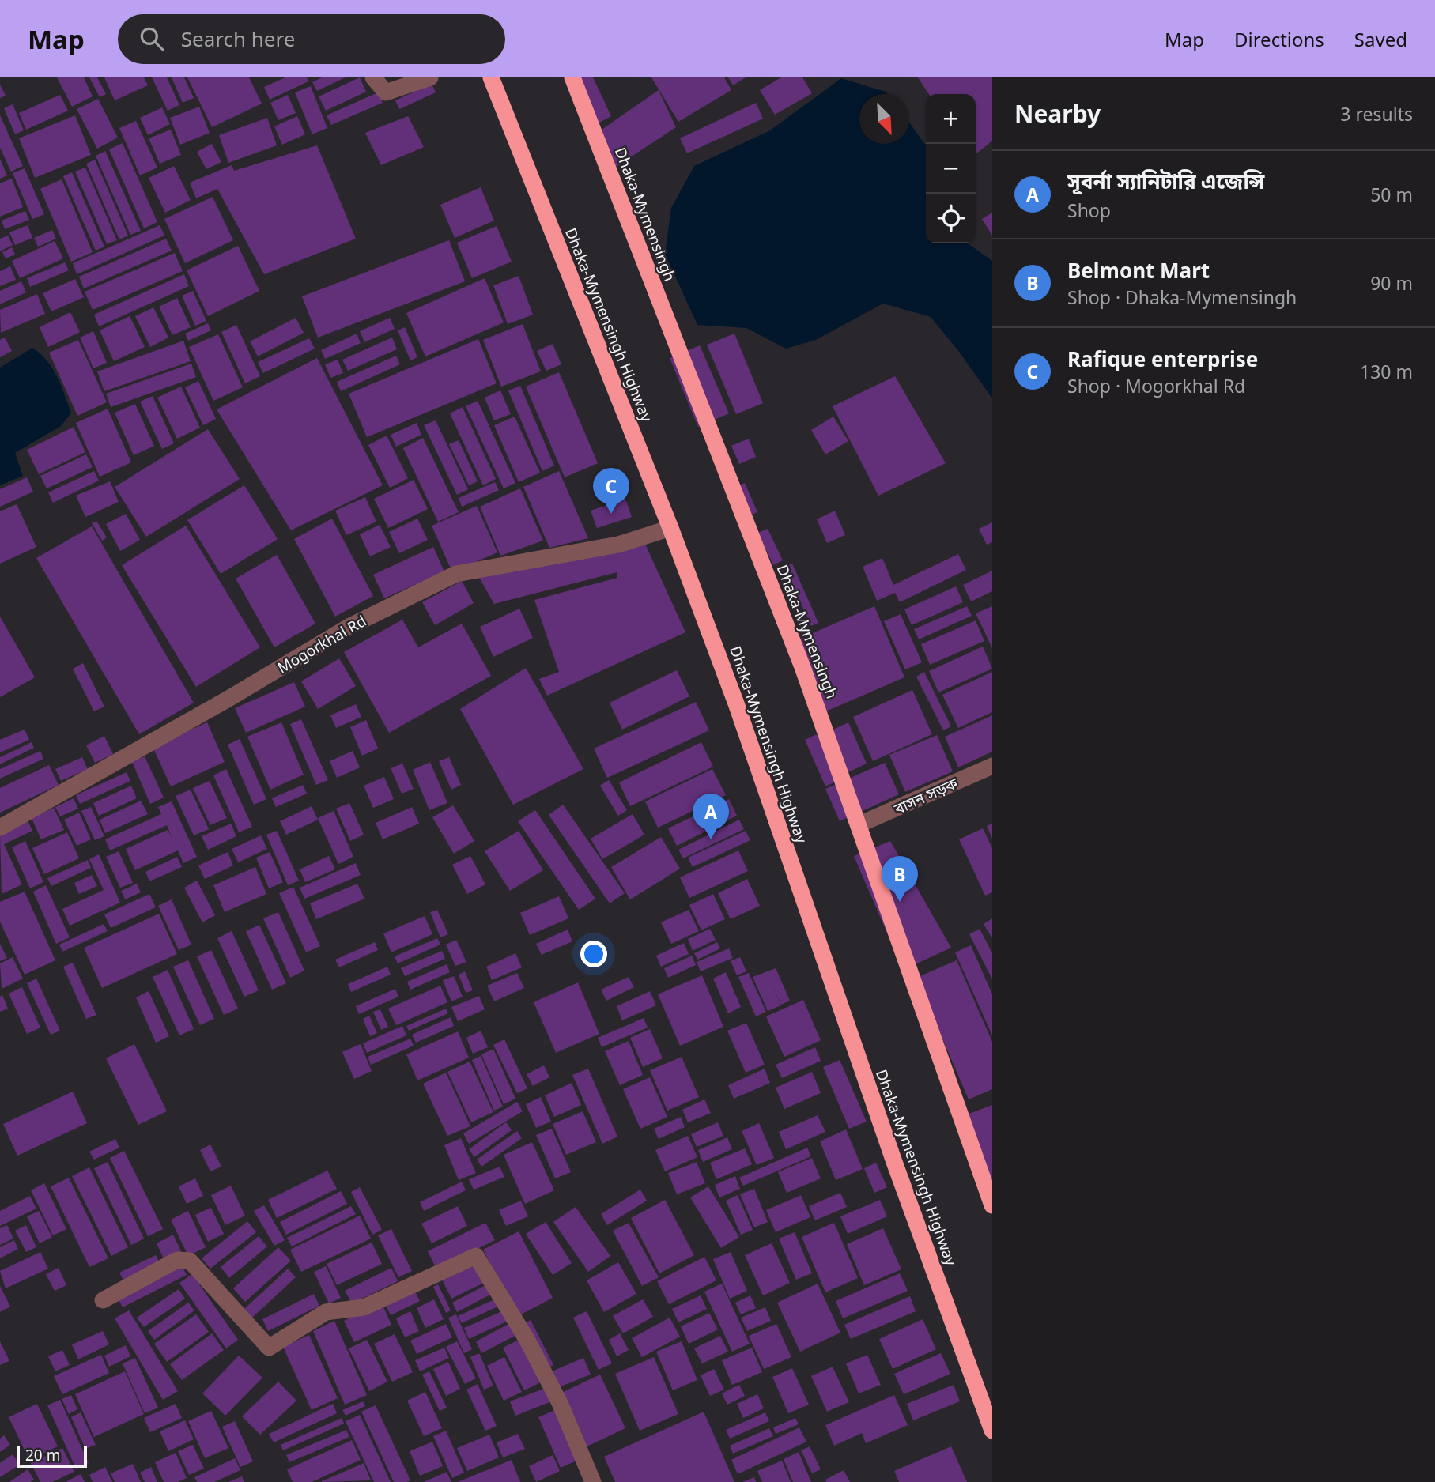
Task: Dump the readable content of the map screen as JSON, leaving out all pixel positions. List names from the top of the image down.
{
  "streets": {
    "highway": ["Dhaka-Mymensingh", "Dhaka-Mymensingh Highway"],
    "street": ["Mogorkhal Rd", "বাসন সড়ক"]
  },
  "crossings": [
    ["Dhaka-Mymensingh", "বাসন সড়ক"],
    ["Dhaka-Mymensingh Highway", "Mogorkhal Rd"]
  ],
  "scale_bar": "20 m",
  "north": "bottom right",
  "page": {
    "header": "Map",
    "search": "Search here",
    "nav": ["Map", "Directions", "Saved"],
    "heading": ["Nearby", "3 results"],
    "map_buttons": ["+", "−"],
    "list": [
      {
        "mark": "A",
        "name": "সূবর্না স্যানিটারি এজেন্সি",
        "note": "Shop",
        "value": "50 m"
      },
      {
        "mark": "B",
        "name": "Belmont Mart",
        "note": "Shop · Dhaka-Mymensingh",
        "value": "90 m"
      },
      {
        "mark": "C",
        "name": "Rafique enterprise",
        "note": "Shop · Mogorkhal Rd",
        "value": "130 m"
      }
    ],
    "pins": ["C", "A", "B"],
    "scale": "20 m"
  }
}
